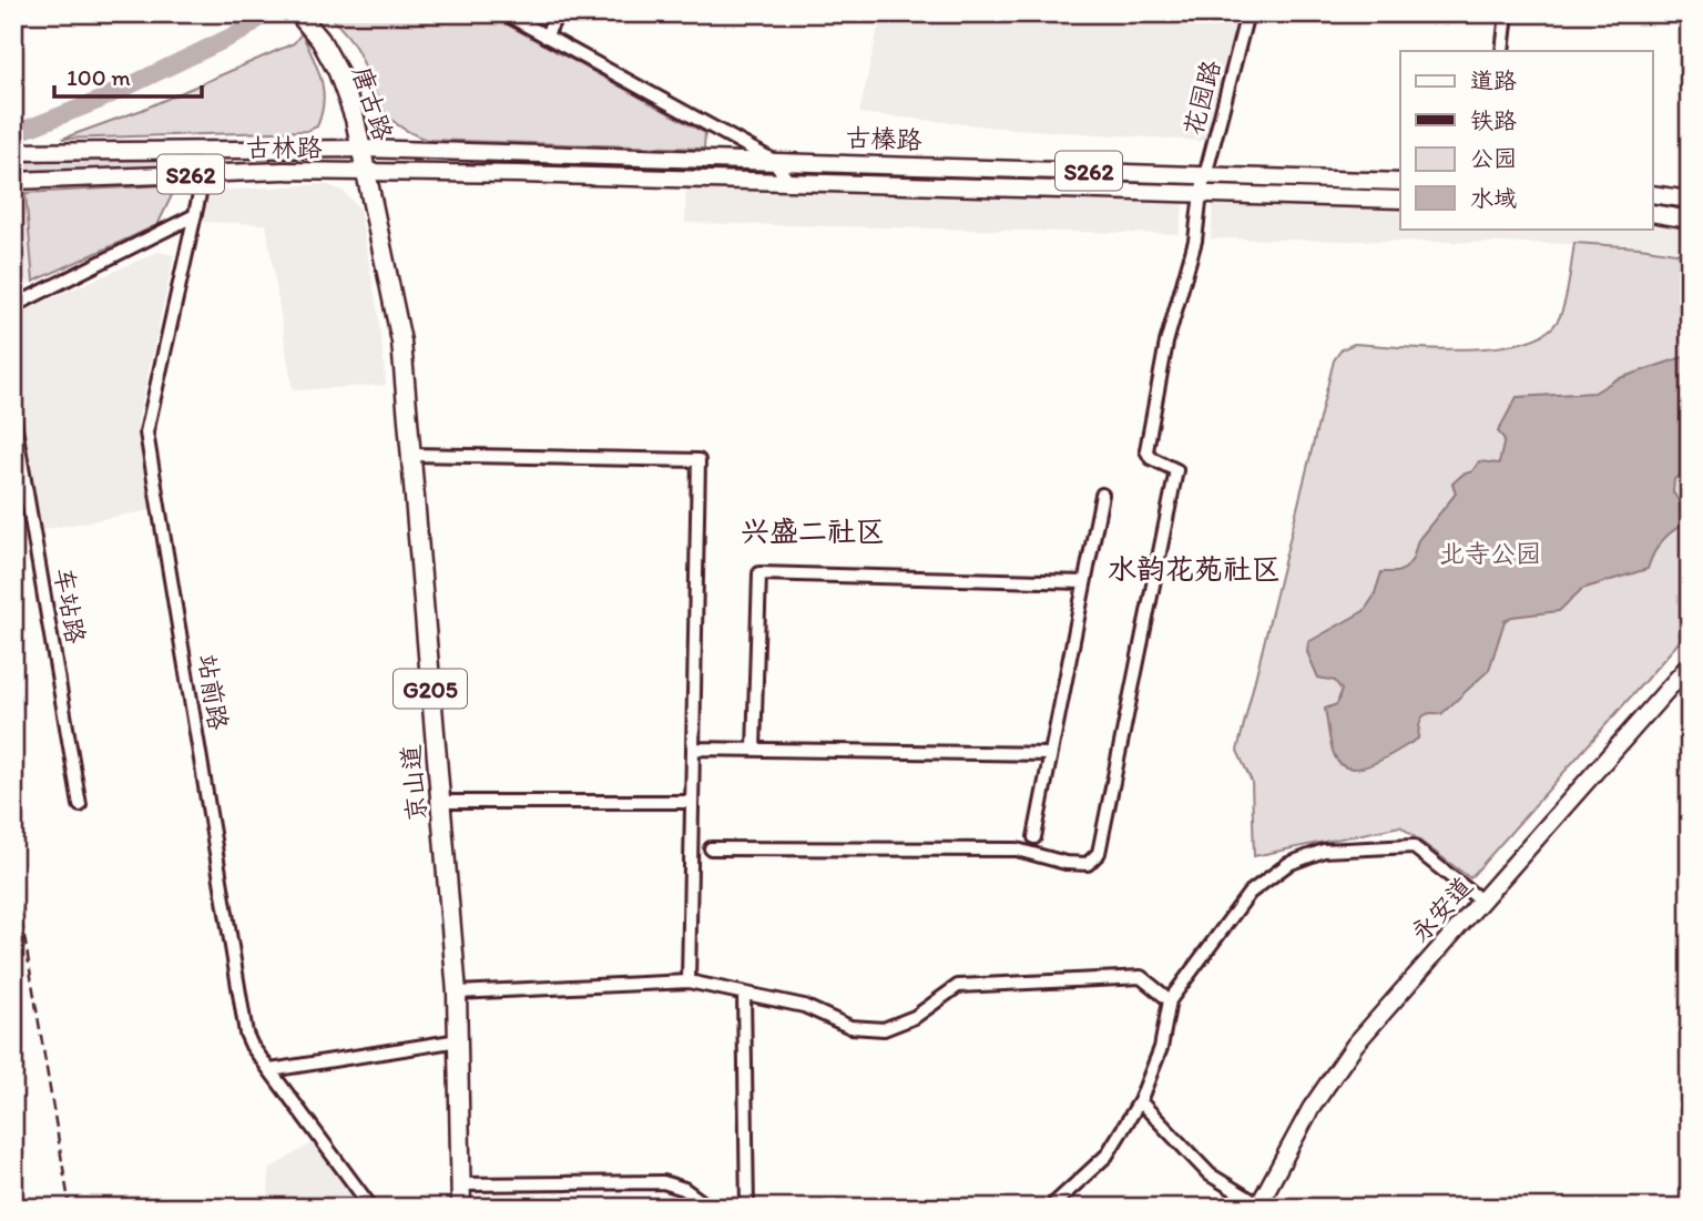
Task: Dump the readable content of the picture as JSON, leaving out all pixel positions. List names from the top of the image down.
{
  "streets": {
    "highway": ["唐古路", "G205", "京山道"],
    "main road": [
      "古榛路",
      "古林路",
      "S262",
      "永安道"
    ],
    "street": ["花园路", "车站路", "站前路"]
  },
  "crossings": [
    ["花园路", "古榛路"],
    ["唐古路", "古榛路"],
    ["唐古路", "古林路"],
    ["唐古路", "京山道"],
    ["古榛路", "古林路"],
    ["古榛路", "京山道"],
    ["古林路", "站前路"],
    ["古林路", "京山道"]
  ],
  "districts": ["兴盛二社区", "水韵花苑社区"],
  "parks": ["北寺公园"],
  "legend": [
    "道路",
    "铁路",
    "公园",
    "水域"
  ],
  "scale_bar": "100 m"
}
